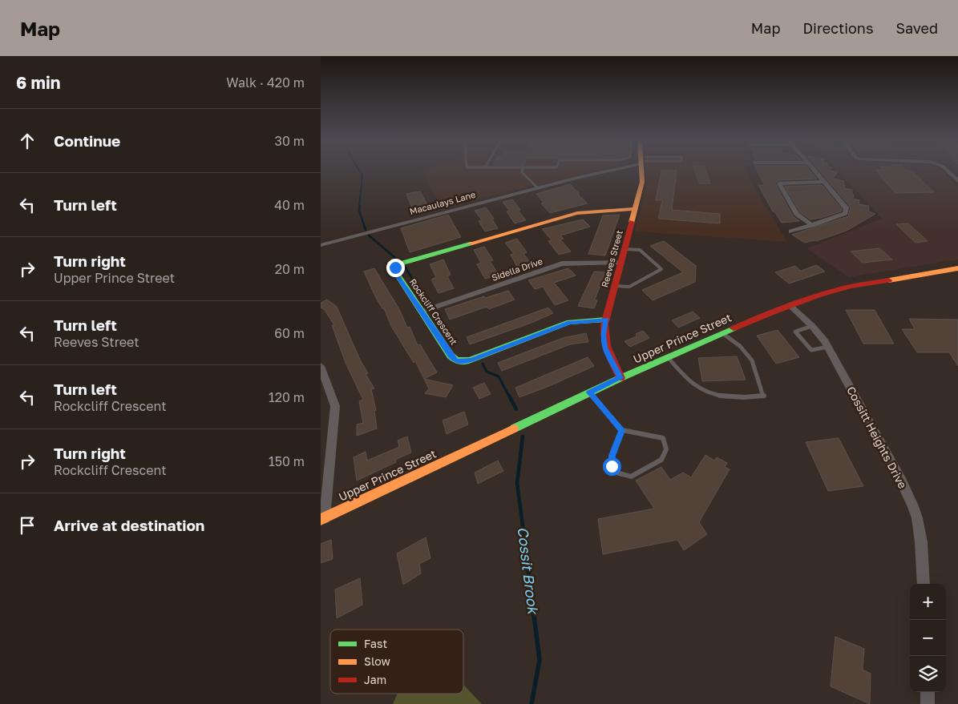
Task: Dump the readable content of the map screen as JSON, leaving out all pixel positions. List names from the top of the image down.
{
  "streets": {
    "street": [
      "Macaulays Lane",
      "Reeves Street",
      "Sidella Drive",
      "Rockcliff Crescent",
      "Upper Prince Street",
      "Cossitt Heights Drive"
    ]
  },
  "crossings": [
    ["Reeves Street", "Sidella Drive"],
    ["Reeves Street", "Rockcliff Crescent"],
    ["Reeves Street", "Upper Prince Street"],
    ["Sidella Drive", "Rockcliff Crescent"],
    ["Upper Prince Street", "Cossitt Heights Drive"]
  ],
  "water": ["Cossit Brook"],
  "legend": ["Fast", "Slow", "Jam"],
  "page": {
    "header": "Map",
    "nav": ["Map", "Directions", "Saved"],
    "heading": ["6 min", "Walk · 420 m"],
    "list": [
      ["Continue", "30 m"],
      ["Turn left", "40 m"],
      ["Turn right", "Upper Prince Street", "20 m"],
      ["Turn left", "Reeves Street", "60 m"],
      ["Turn left", "Rockcliff Crescent", "120 m"],
      ["Turn right", "Rockcliff Crescent", "150 m"],
      "Arrive at destination"
    ],
    "map_buttons": ["+", "−"]
  }
}
